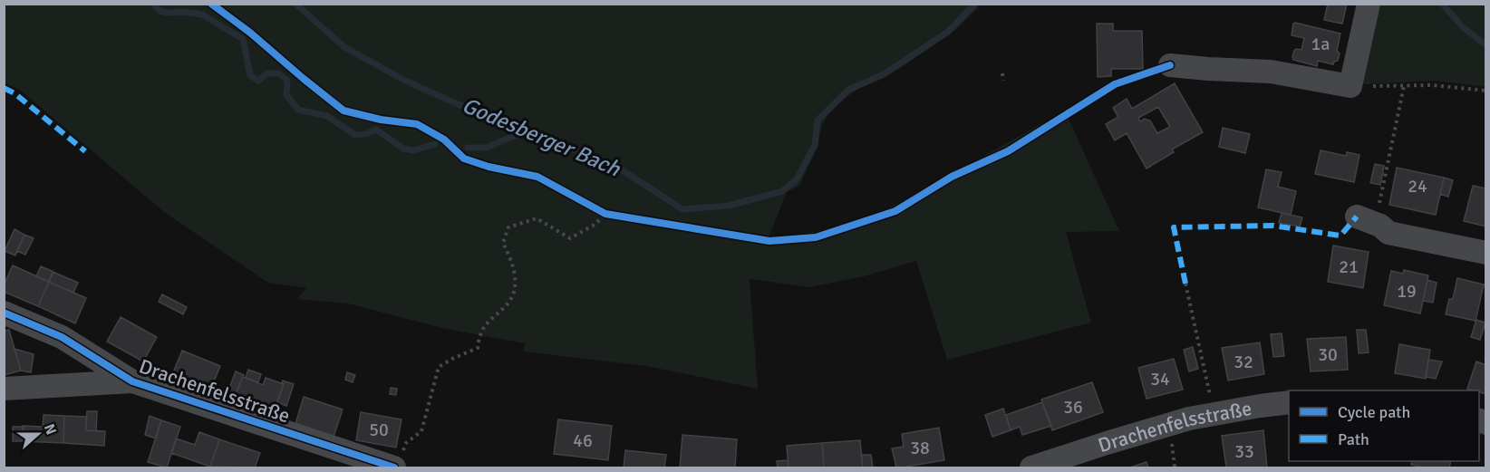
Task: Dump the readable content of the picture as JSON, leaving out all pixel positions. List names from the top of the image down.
{
  "streets": {
    "street": ["Drachenfelsstraße"]
  },
  "water": ["Godesberger Bach"],
  "house_numbers": [
    "1a",
    "24",
    "21",
    "19",
    "30",
    "32",
    "34",
    "36",
    "50",
    "46",
    "38",
    "33"
  ],
  "legend": ["Cycle path", "Path"],
  "north": "right"
}
